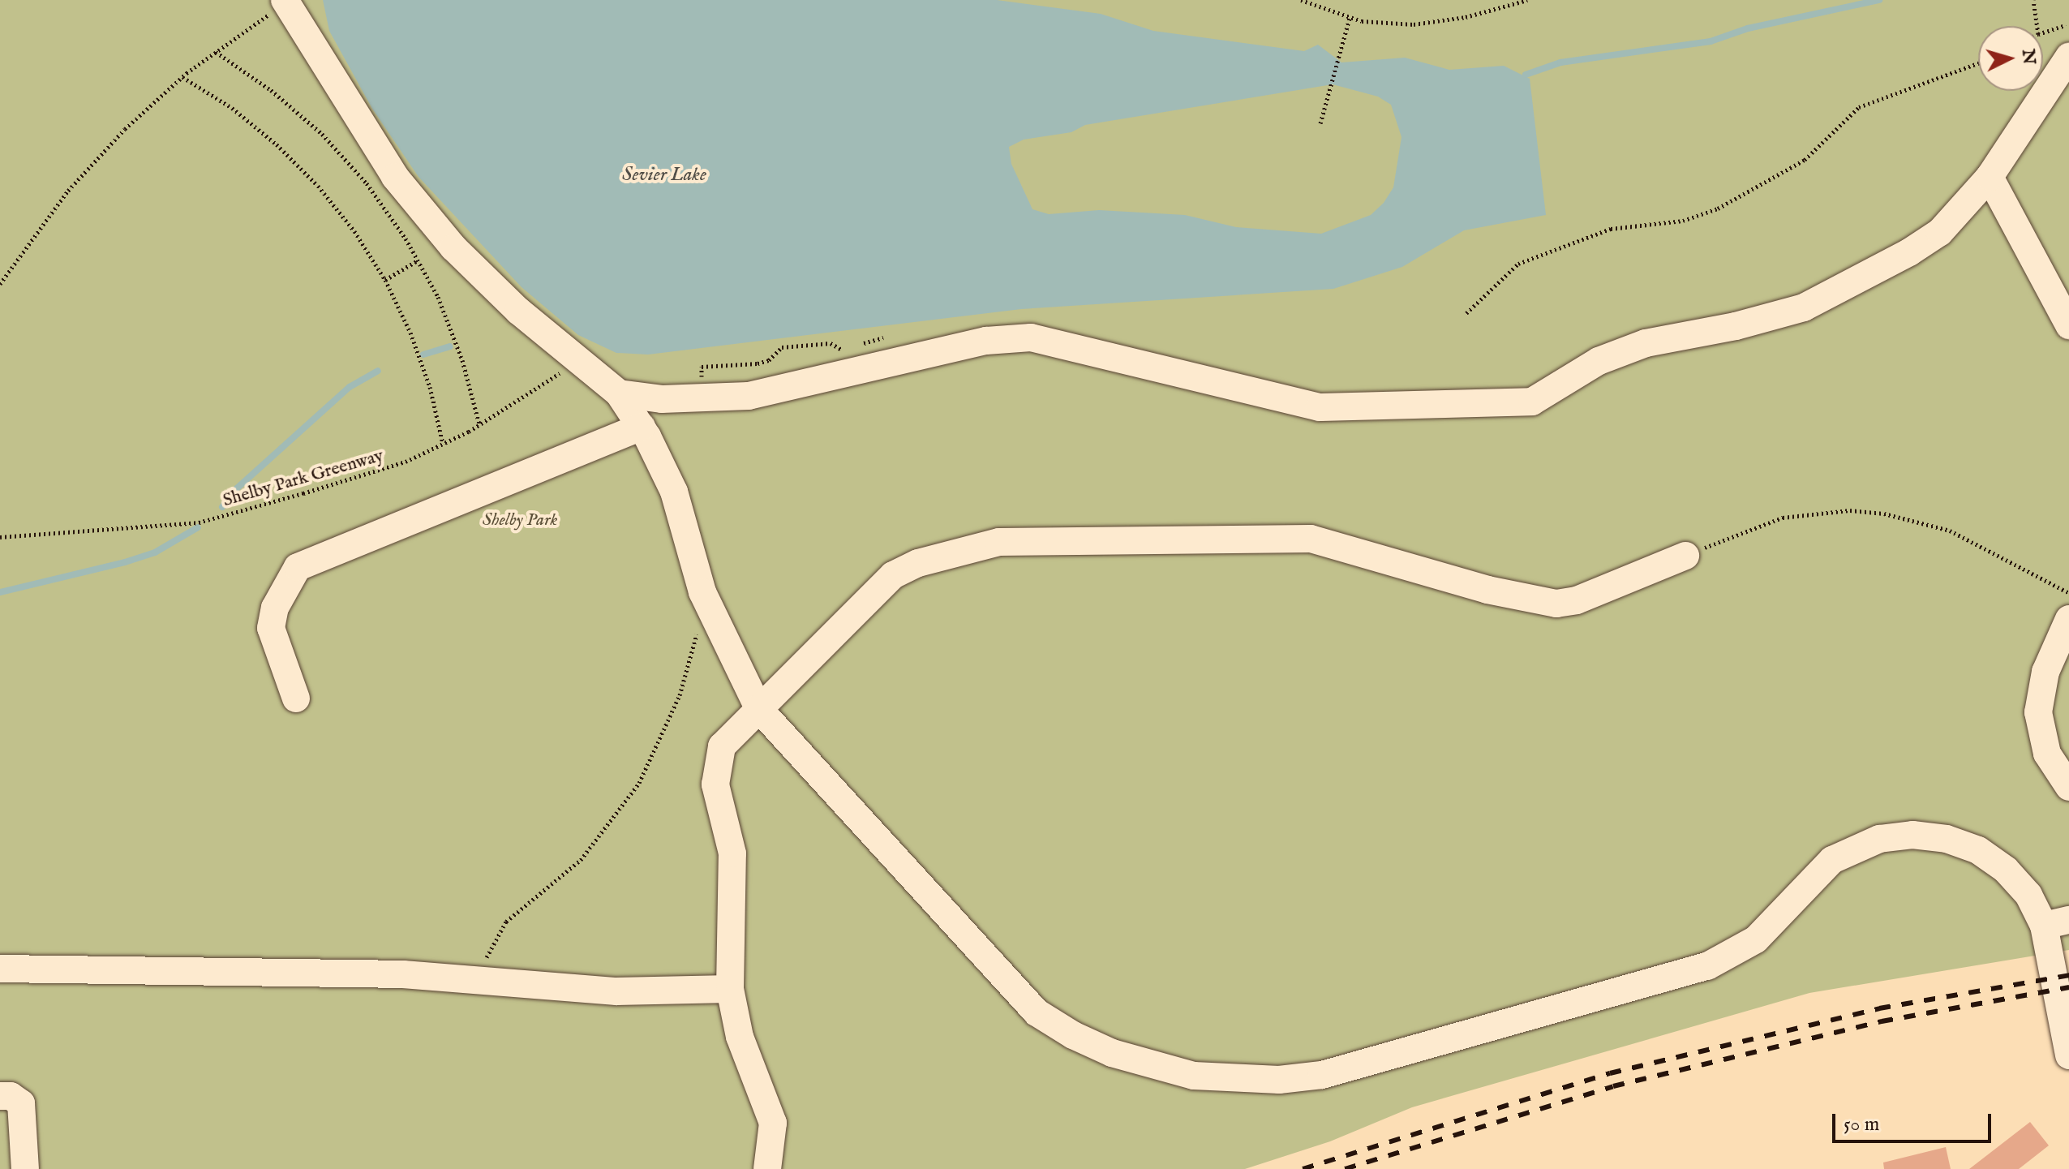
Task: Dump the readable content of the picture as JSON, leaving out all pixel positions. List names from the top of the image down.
{
  "streets": {
    "path": ["Shelby Park Greenway"]
  },
  "water": ["Sevier Lake"],
  "parks": ["Shelby Park"],
  "scale_bar": "50 m",
  "north": "right"
}
